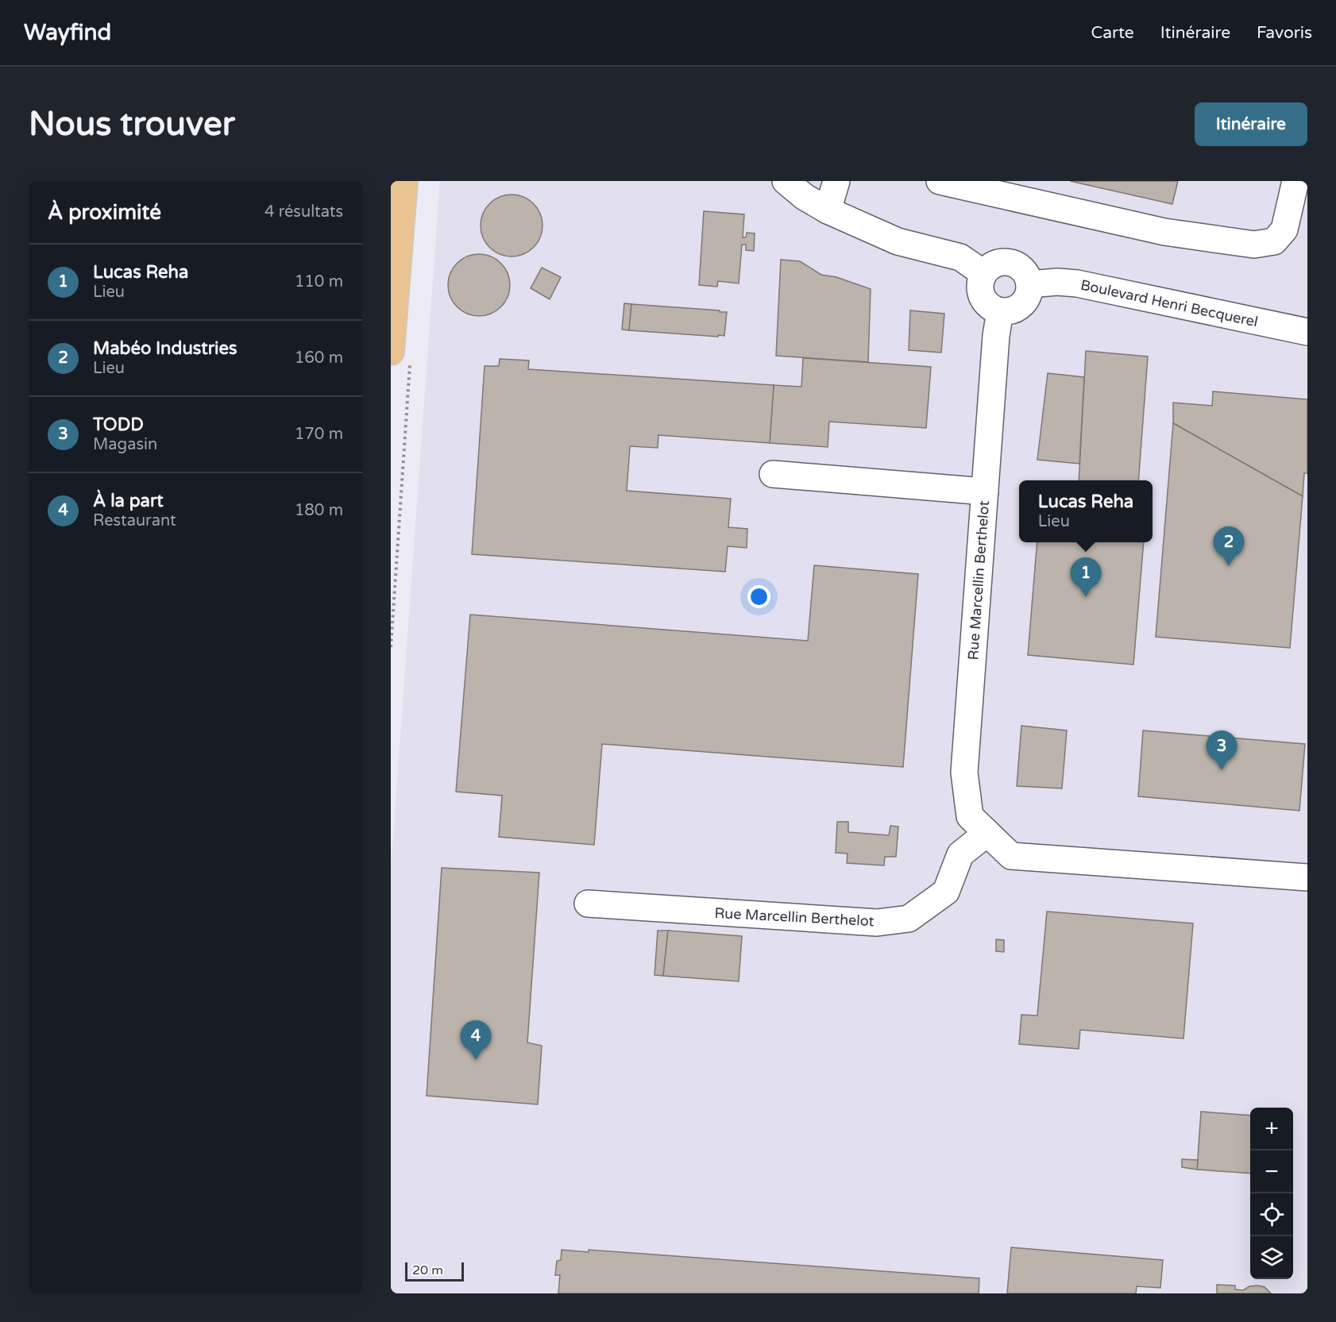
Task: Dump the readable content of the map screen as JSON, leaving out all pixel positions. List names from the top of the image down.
{
  "streets": {
    "street": ["Boulevard Henri Becquerel", "Rue Marcellin Berthelot"]
  },
  "crossings": [
    ["Boulevard Henri Becquerel", "Rue Marcellin Berthelot"]
  ],
  "scale_bar": "20 m",
  "page": {
    "header": "Wayfind",
    "nav": ["Carte", "Itinéraire", "Favoris"],
    "buttons": "Itinéraire",
    "title": "Nous trouver",
    "heading": ["À proximité", "4 résultats"],
    "list": [
      {
        "mark": "1",
        "name": "Lucas Reha",
        "note": "Lieu",
        "value": "110 m"
      },
      {
        "mark": "2",
        "name": "Mabéo Industries",
        "note": "Lieu",
        "value": "160 m"
      },
      {
        "mark": "3",
        "name": "TODD",
        "note": "Magasin",
        "value": "170 m"
      },
      {
        "mark": "4",
        "name": "À la part",
        "note": "Restaurant",
        "value": "180 m"
      }
    ],
    "popup": ["Lucas Reha", "Lieu"],
    "pins": [
      "2",
      "1",
      "3",
      "4"
    ],
    "map_buttons": ["+", "−"],
    "scale": "20 m"
  }
}
